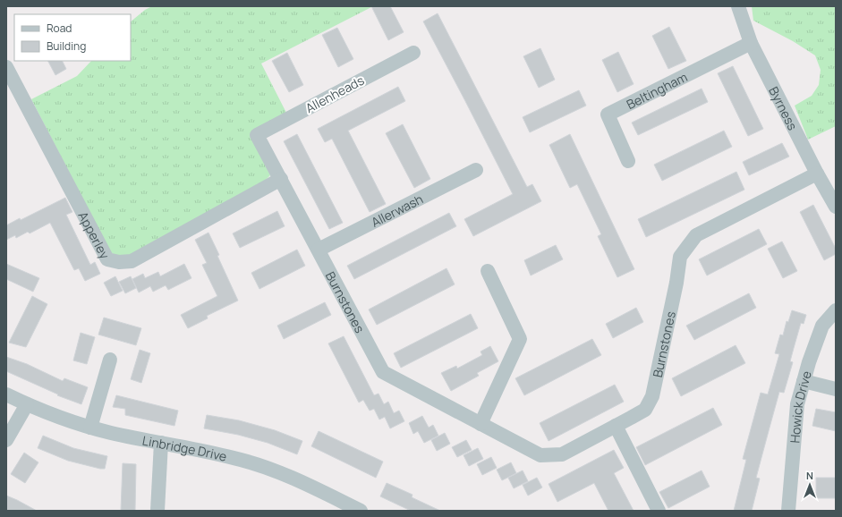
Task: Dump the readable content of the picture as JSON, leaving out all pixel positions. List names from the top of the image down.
{
  "streets": {
    "street": [
      "Beltingham",
      "Allenheads",
      "Byrness",
      "Allerwash",
      "Apperley",
      "Burnstones",
      "Howick Drive",
      "Linbridge Drive"
    ]
  },
  "crossings": [
    ["Beltingham", "Byrness"],
    ["Allenheads", "Burnstones"],
    ["Byrness", "Burnstones"],
    ["Allerwash", "Burnstones"],
    ["Apperley", "Burnstones"]
  ],
  "legend": ["Road", "Building"],
  "north": "top"
}
